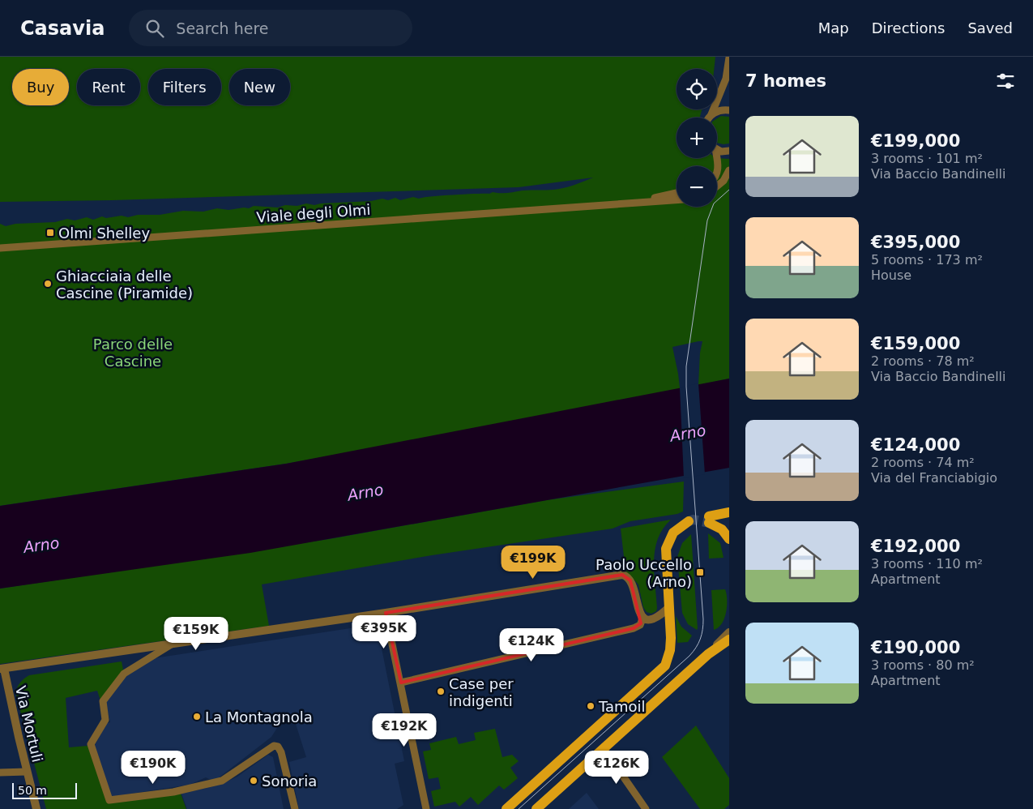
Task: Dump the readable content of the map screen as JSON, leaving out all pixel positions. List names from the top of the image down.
{
  "streets": {
    "street": ["Viale degli Olmi", "Via Mortuli"]
  },
  "water": ["Arno"],
  "parks": ["Parco delle Cascine"],
  "places": {
    "transit": ["Olmi Shelley", "Paolo Uccello (Arno)"],
    "other": [
      "Ghiacciaia delle Cascine (Piramide)",
      "Case per indigenti",
      "Tamoil",
      "La Montagnola",
      "Sonoria"
    ]
  },
  "scale_bar": "50 m",
  "page": {
    "header": "Casavia",
    "search": "Search here",
    "nav": ["Map", "Directions", "Saved"],
    "heading": "7 homes",
    "map_buttons": ["+", "−"],
    "chip": [
      "Buy",
      "Rent",
      "Filters",
      "New"
    ],
    "list": [
      {
        "name": "€199,000",
        "note": "3 rooms · 101 m² · Via Baccio Bandinelli"
      },
      {
        "name": "€395,000",
        "note": "5 rooms · 173 m² · House"
      },
      {
        "name": "€159,000",
        "note": "2 rooms · 78 m² · Via Baccio Bandinelli"
      },
      {
        "name": "€124,000",
        "note": "2 rooms · 74 m² · Via del Franciabigio"
      },
      {
        "name": "€192,000",
        "note": "3 rooms · 110 m² · Apartment"
      },
      {
        "name": "€190,000",
        "note": "3 rooms · 80 m² · Apartment"
      }
    ],
    "price": [
      "€199K",
      "€395K",
      "€159K",
      "€124K",
      "€192K",
      "€190K",
      "€126K"
    ],
    "scale": "50 m"
  }
}
